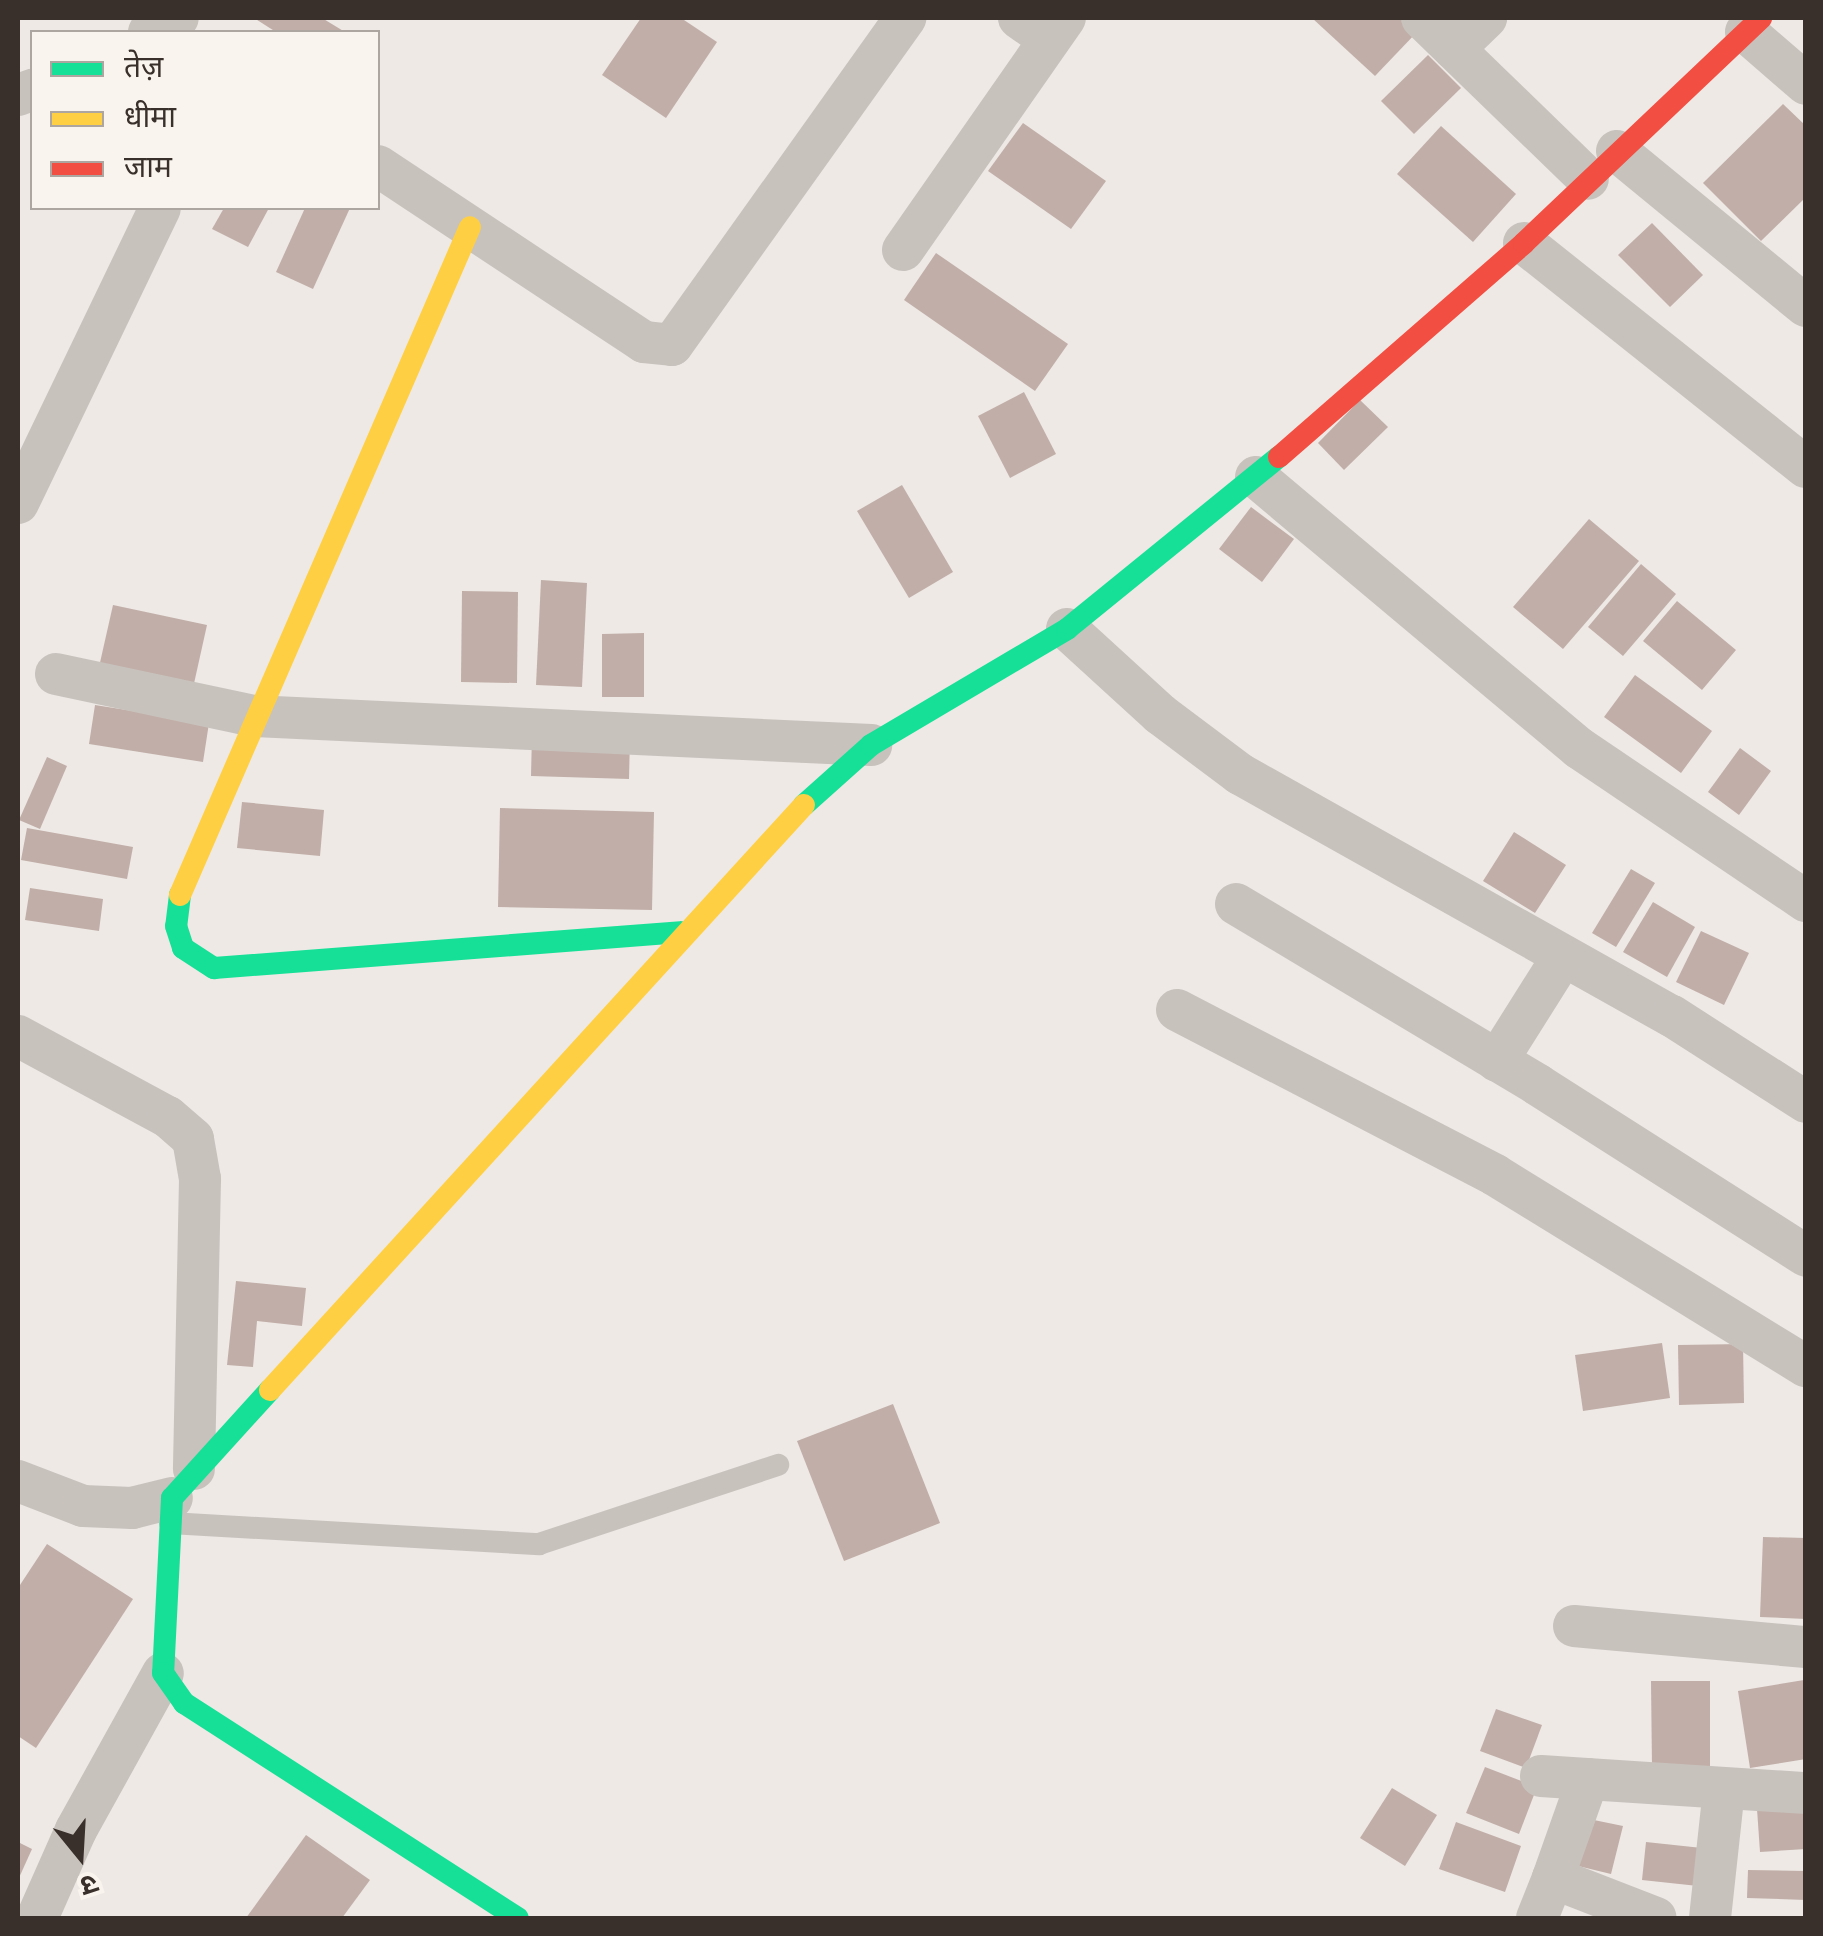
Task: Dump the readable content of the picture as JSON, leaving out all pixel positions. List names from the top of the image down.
{
  "legend": ["तेज़", "धीमा", "जाम"],
  "north": "bottom"
}
